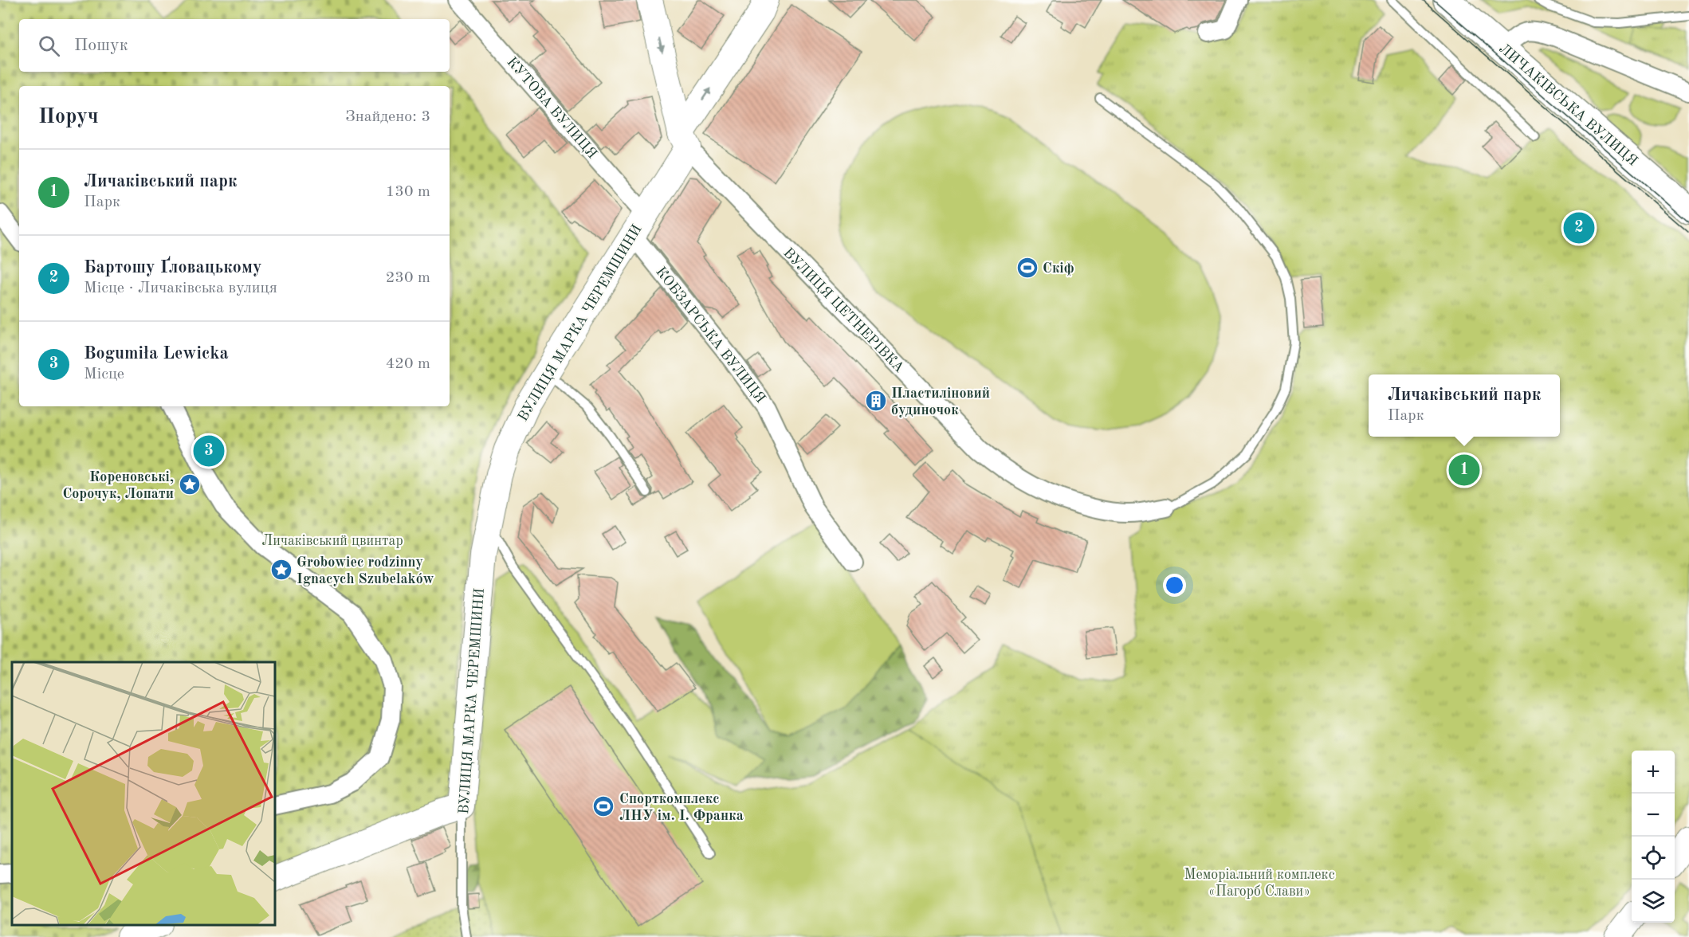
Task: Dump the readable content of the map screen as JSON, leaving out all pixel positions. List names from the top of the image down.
{
  "streets": {
    "main road": ["ЛИЧАКІВСЬКА ВУЛИЦЯ"],
    "street": [
      "КУТОВА ВУЛИЦЯ",
      "ВУЛИЦЯ ЦЕТНЕРІВКА",
      "ВУЛИЦЯ МАРКА ЧЕРЕМШИНИ",
      "КОБЗАРСЬКА ВУЛИЦЯ"
    ]
  },
  "crossings": [
    ["КУТОВА ВУЛИЦЯ", "ВУЛИЦЯ МАРКА ЧЕРЕМШИНИ"],
    ["КУТОВА ВУЛИЦЯ", "КОБЗАРСЬКА ВУЛИЦЯ"],
    ["ВУЛИЦЯ ЦЕТНЕРІВКА", "ВУЛИЦЯ МАРКА ЧЕРЕМШИНИ"],
    ["ВУЛИЦЯ МАРКА ЧЕРЕМШИНИ", "КОБЗАРСЬКА ВУЛИЦЯ"]
  ],
  "parks": ["Личаківський цвинтар", "Меморіальний комплекс «Пагорб Слави»"],
  "places": {
    "sports": ["Скіф", "Спорткомплекс ЛНУ ім. І. Франка"],
    "building": ["Пластиліновий будиночок"],
    "place": ["Кореновські, Сорочук, Лопати", "Grobowiec rodzinny Ignacych Szubelaków"]
  },
  "page": {
    "search": "Пошук",
    "heading": ["Поруч", "Знайдено: 3"],
    "list": [
      {
        "mark": "1",
        "name": "Личаківський парк",
        "note": "Парк",
        "value": "130 m"
      },
      {
        "mark": "2",
        "name": "Бартошу Ґловацькому",
        "note": "Місце · Личаківська вулиця",
        "value": "230 m"
      },
      {
        "mark": "3",
        "name": "Bogumiła Lewicka",
        "note": "Місце",
        "value": "420 m"
      }
    ],
    "pins": ["2", "3", "1"],
    "popup": ["Личаківський парк", "Парк"],
    "map_buttons": ["+", "−"]
  }
}
